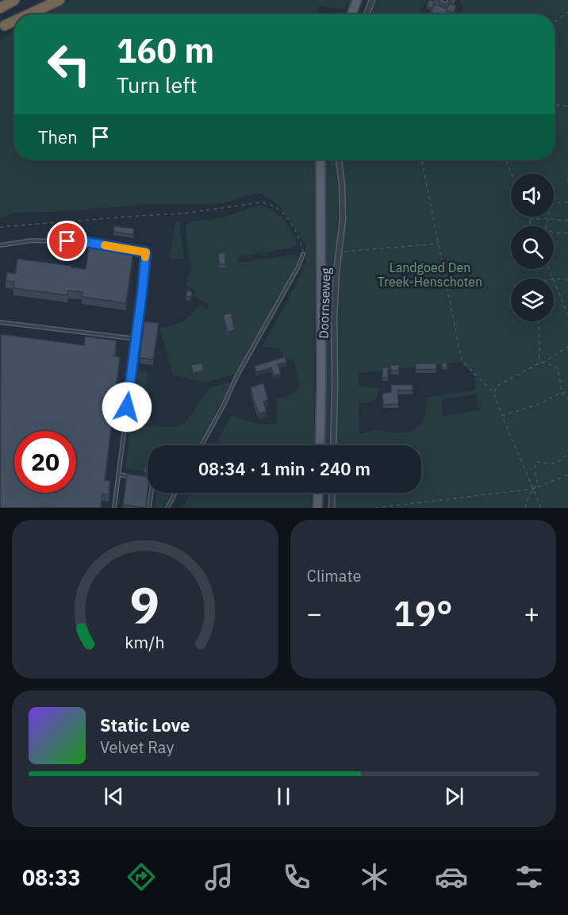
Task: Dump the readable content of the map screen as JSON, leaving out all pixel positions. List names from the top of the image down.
{
  "streets": {
    "main road": ["Doornseweg"]
  },
  "parks": ["Landgoed Den Treek-Henschoten"],
  "page": {
    "turn": ["160 m", "Turn left"],
    "then": "Then",
    "limit": "20",
    "trip": "08:34 · 1 min · 240 m",
    "tile": "Climate",
    "heat": ["−", "19°", "+"],
    "song": ["Static Love", "Velvet Ray"],
    "tabs": "08:33",
    "gauge": ["9", "km/h"]
  }
}
